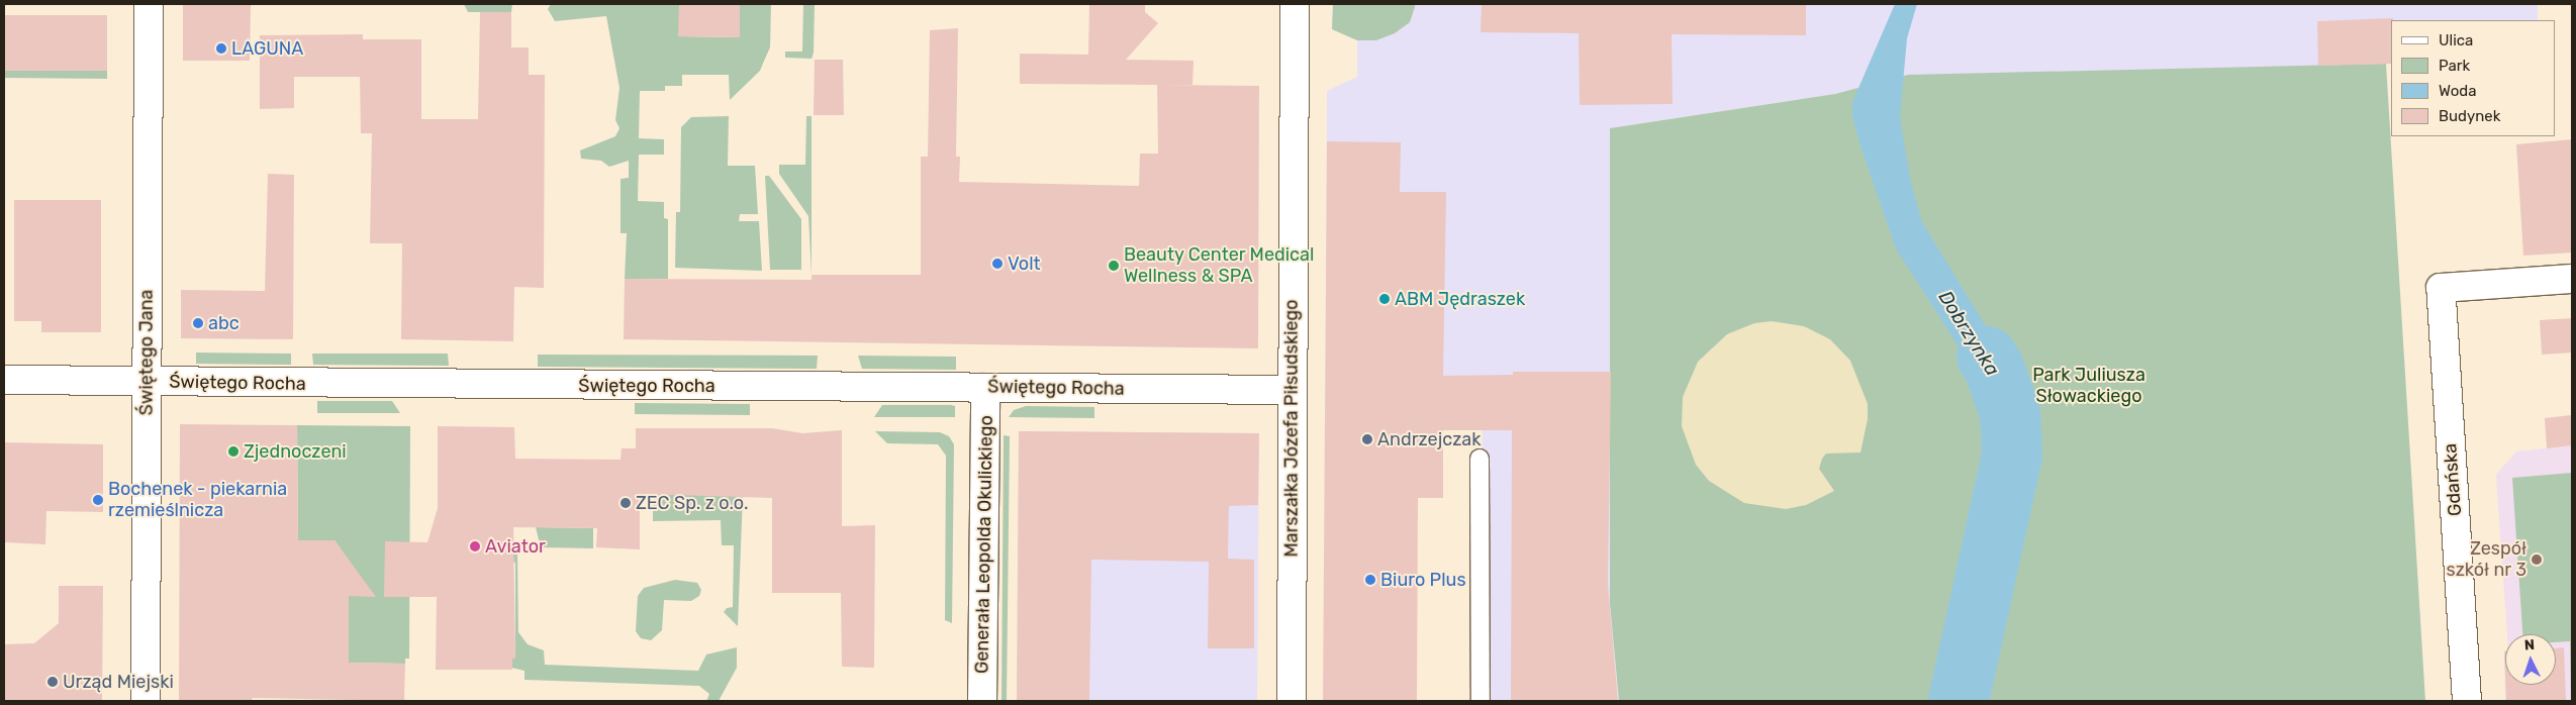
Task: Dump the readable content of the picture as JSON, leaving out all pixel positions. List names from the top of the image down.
{
  "streets": {
    "street": [
      "Świętego Jana",
      "Świętego Rocha",
      "Marszałka Józefa Piłsudskiego",
      "Gdańska",
      "Generała Leopolda Okulickiego"
    ]
  },
  "crossings": [
    ["Świętego Jana", "Świętego Rocha"],
    ["Świętego Rocha", "Marszałka Józefa Piłsudskiego"],
    ["Świętego Rocha", "Generała Leopolda Okulickiego"]
  ],
  "water": ["Dobrzynka"],
  "parks": ["Park Juliusza Słowackiego"],
  "places": [
    "LAGUNA",
    "Volt",
    "Beauty Center Medical Wellness & SPA",
    "ABM Jędraszek",
    "abc",
    "Andrzejczak",
    "Zjednoczeni",
    "Bochenek - piekarnia rzemieślnicza",
    "ZEC Sp. z o.o.",
    "Aviator",
    "Zespół szkół nr 3",
    "Biuro Plus",
    "Urząd Miejski"
  ],
  "legend": [
    "Ulica",
    "Park",
    "Woda",
    "Budynek"
  ],
  "north": "top"
}
